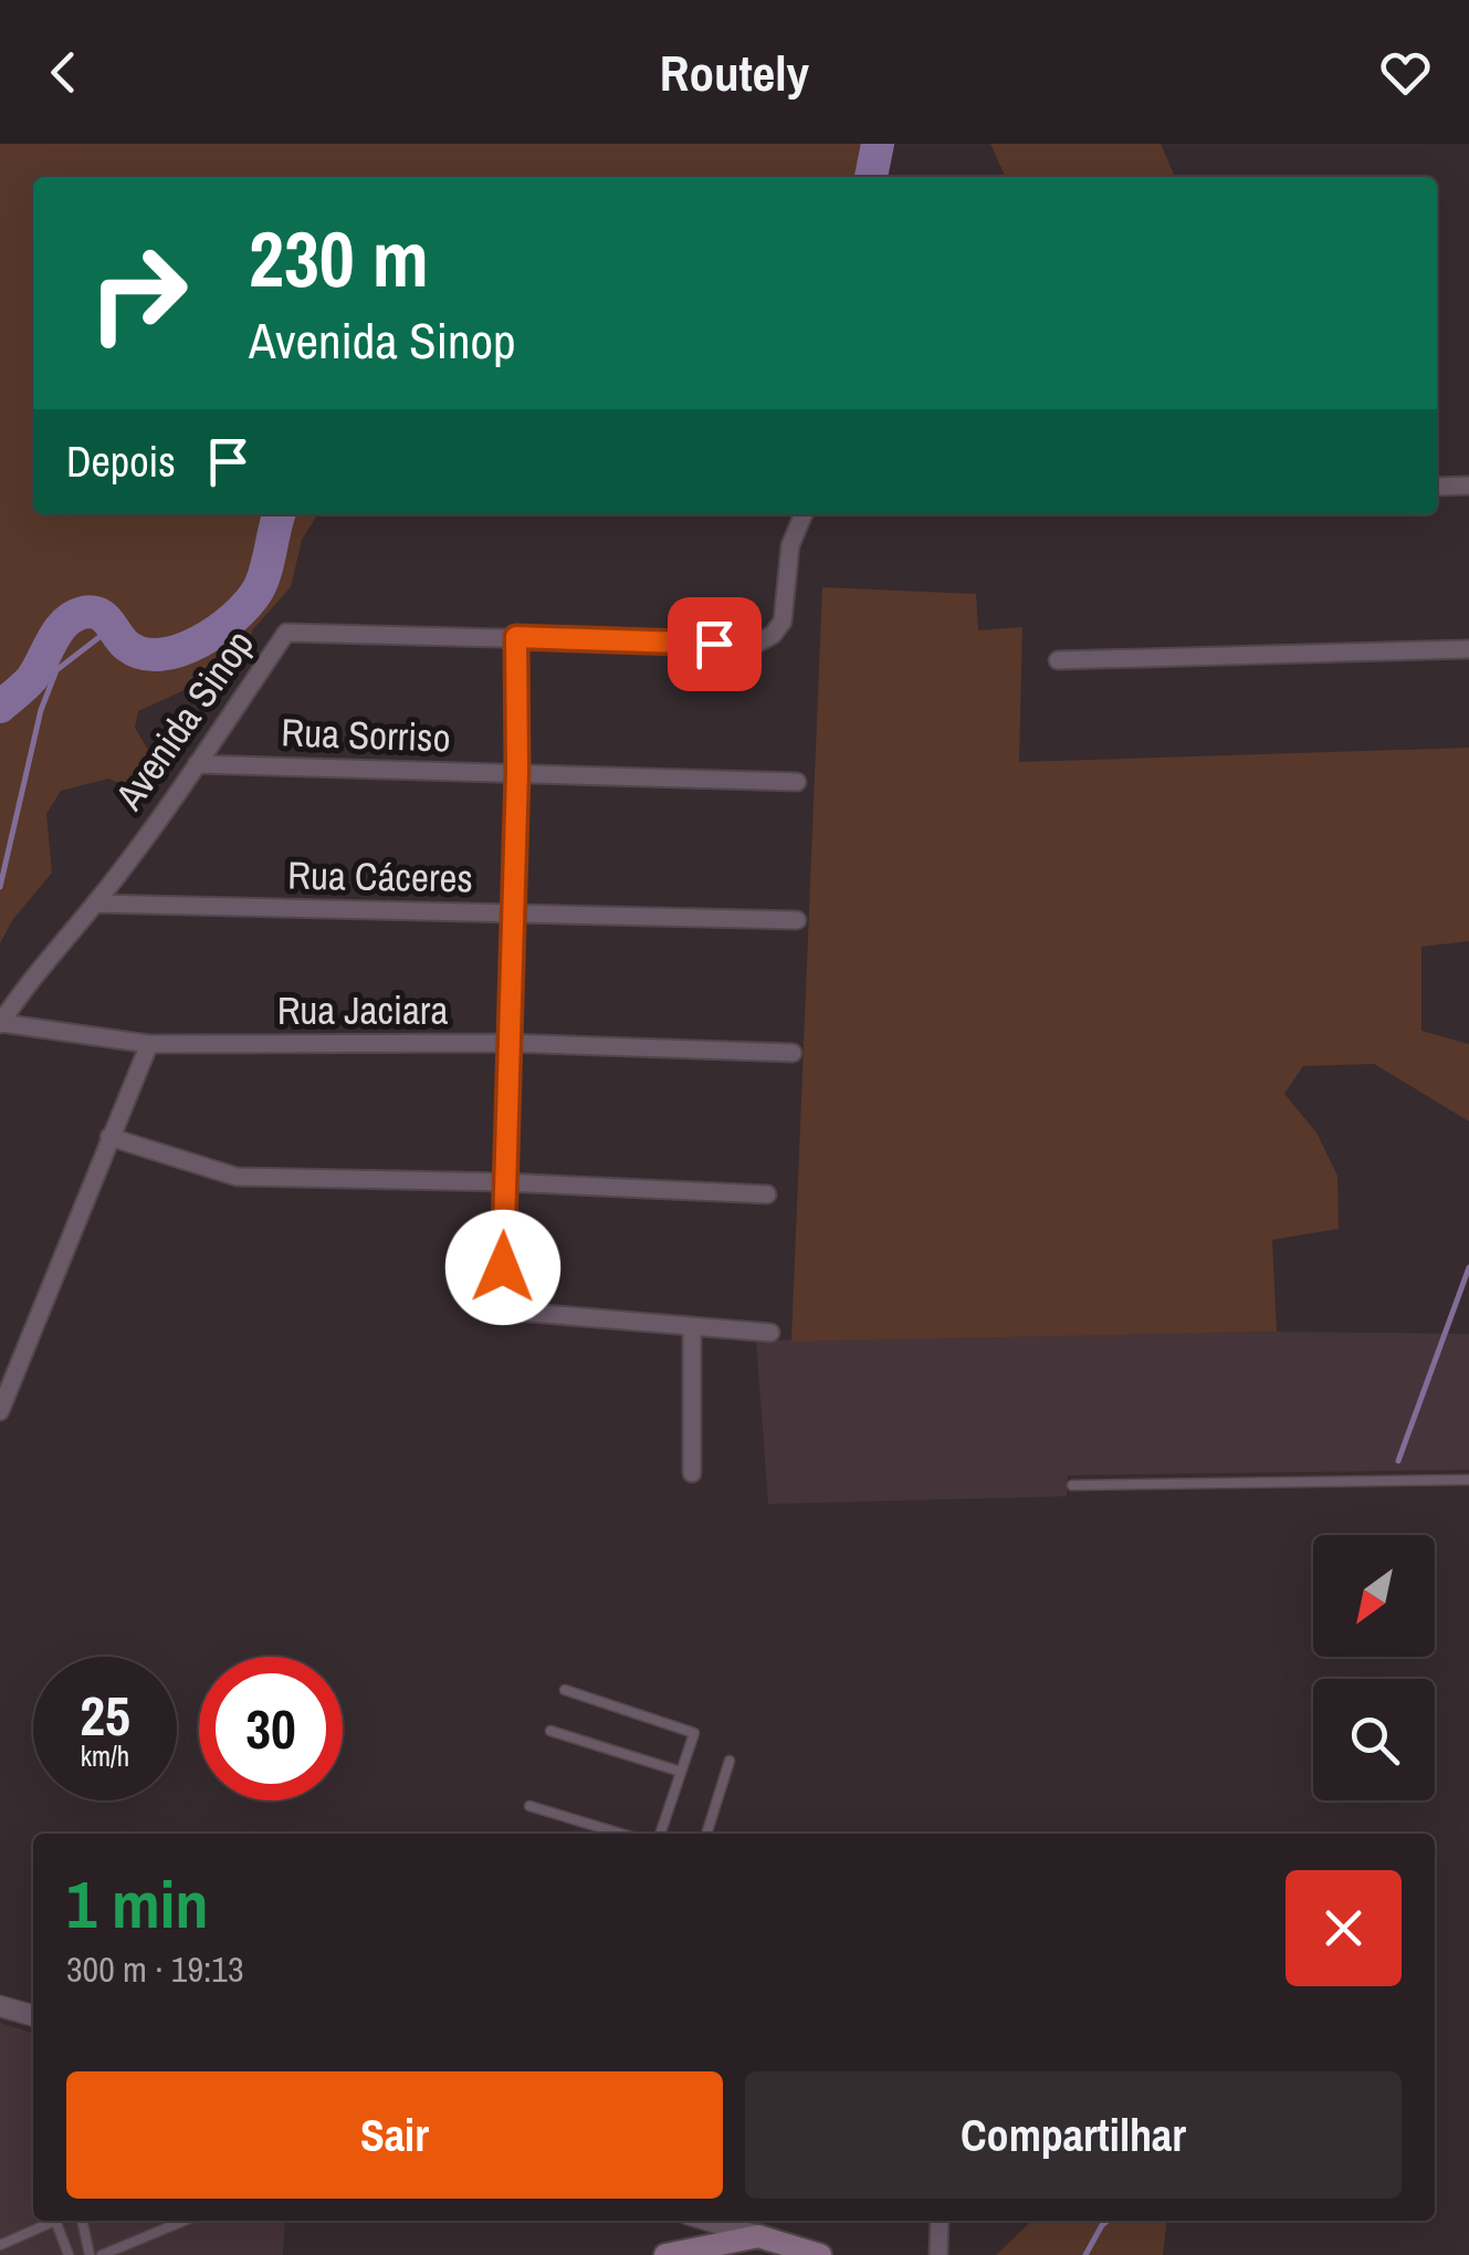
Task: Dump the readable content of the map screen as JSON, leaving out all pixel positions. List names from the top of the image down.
{
  "streets": {
    "street": [
      "Avenida Sinop",
      "Rua Sorriso",
      "Rua Cáceres",
      "Rua Jaciara"
    ]
  },
  "crossings": [
    ["Avenida Sinop", "Rua Sorriso"],
    ["Avenida Sinop", "Rua Cáceres"],
    ["Avenida Sinop", "Rua Jaciara"]
  ],
  "north": "bottom left",
  "page": {
    "header": "Routely",
    "turn": ["230 m", "Avenida Sinop"],
    "then": "Depois",
    "speed": "25 km/h",
    "limit": "30",
    "heading": ["1 min", "300 m · 19:13"],
    "buttons": ["Sair", "Compartilhar"]
  }
}
